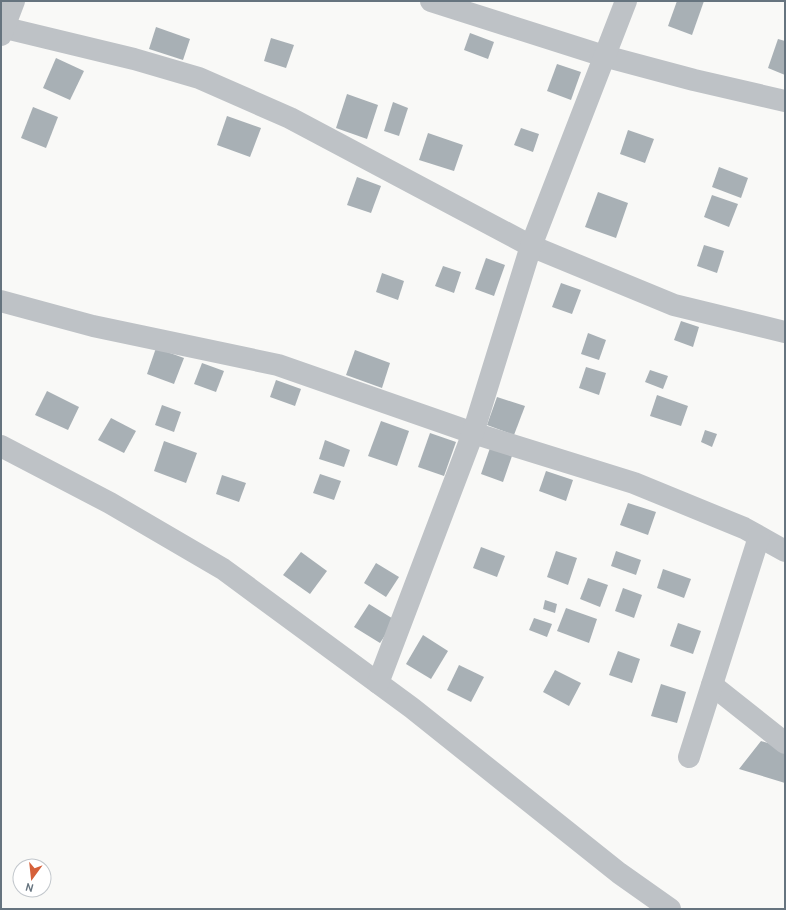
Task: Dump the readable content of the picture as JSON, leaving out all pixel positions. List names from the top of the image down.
{
  "north": "bottom"
}
